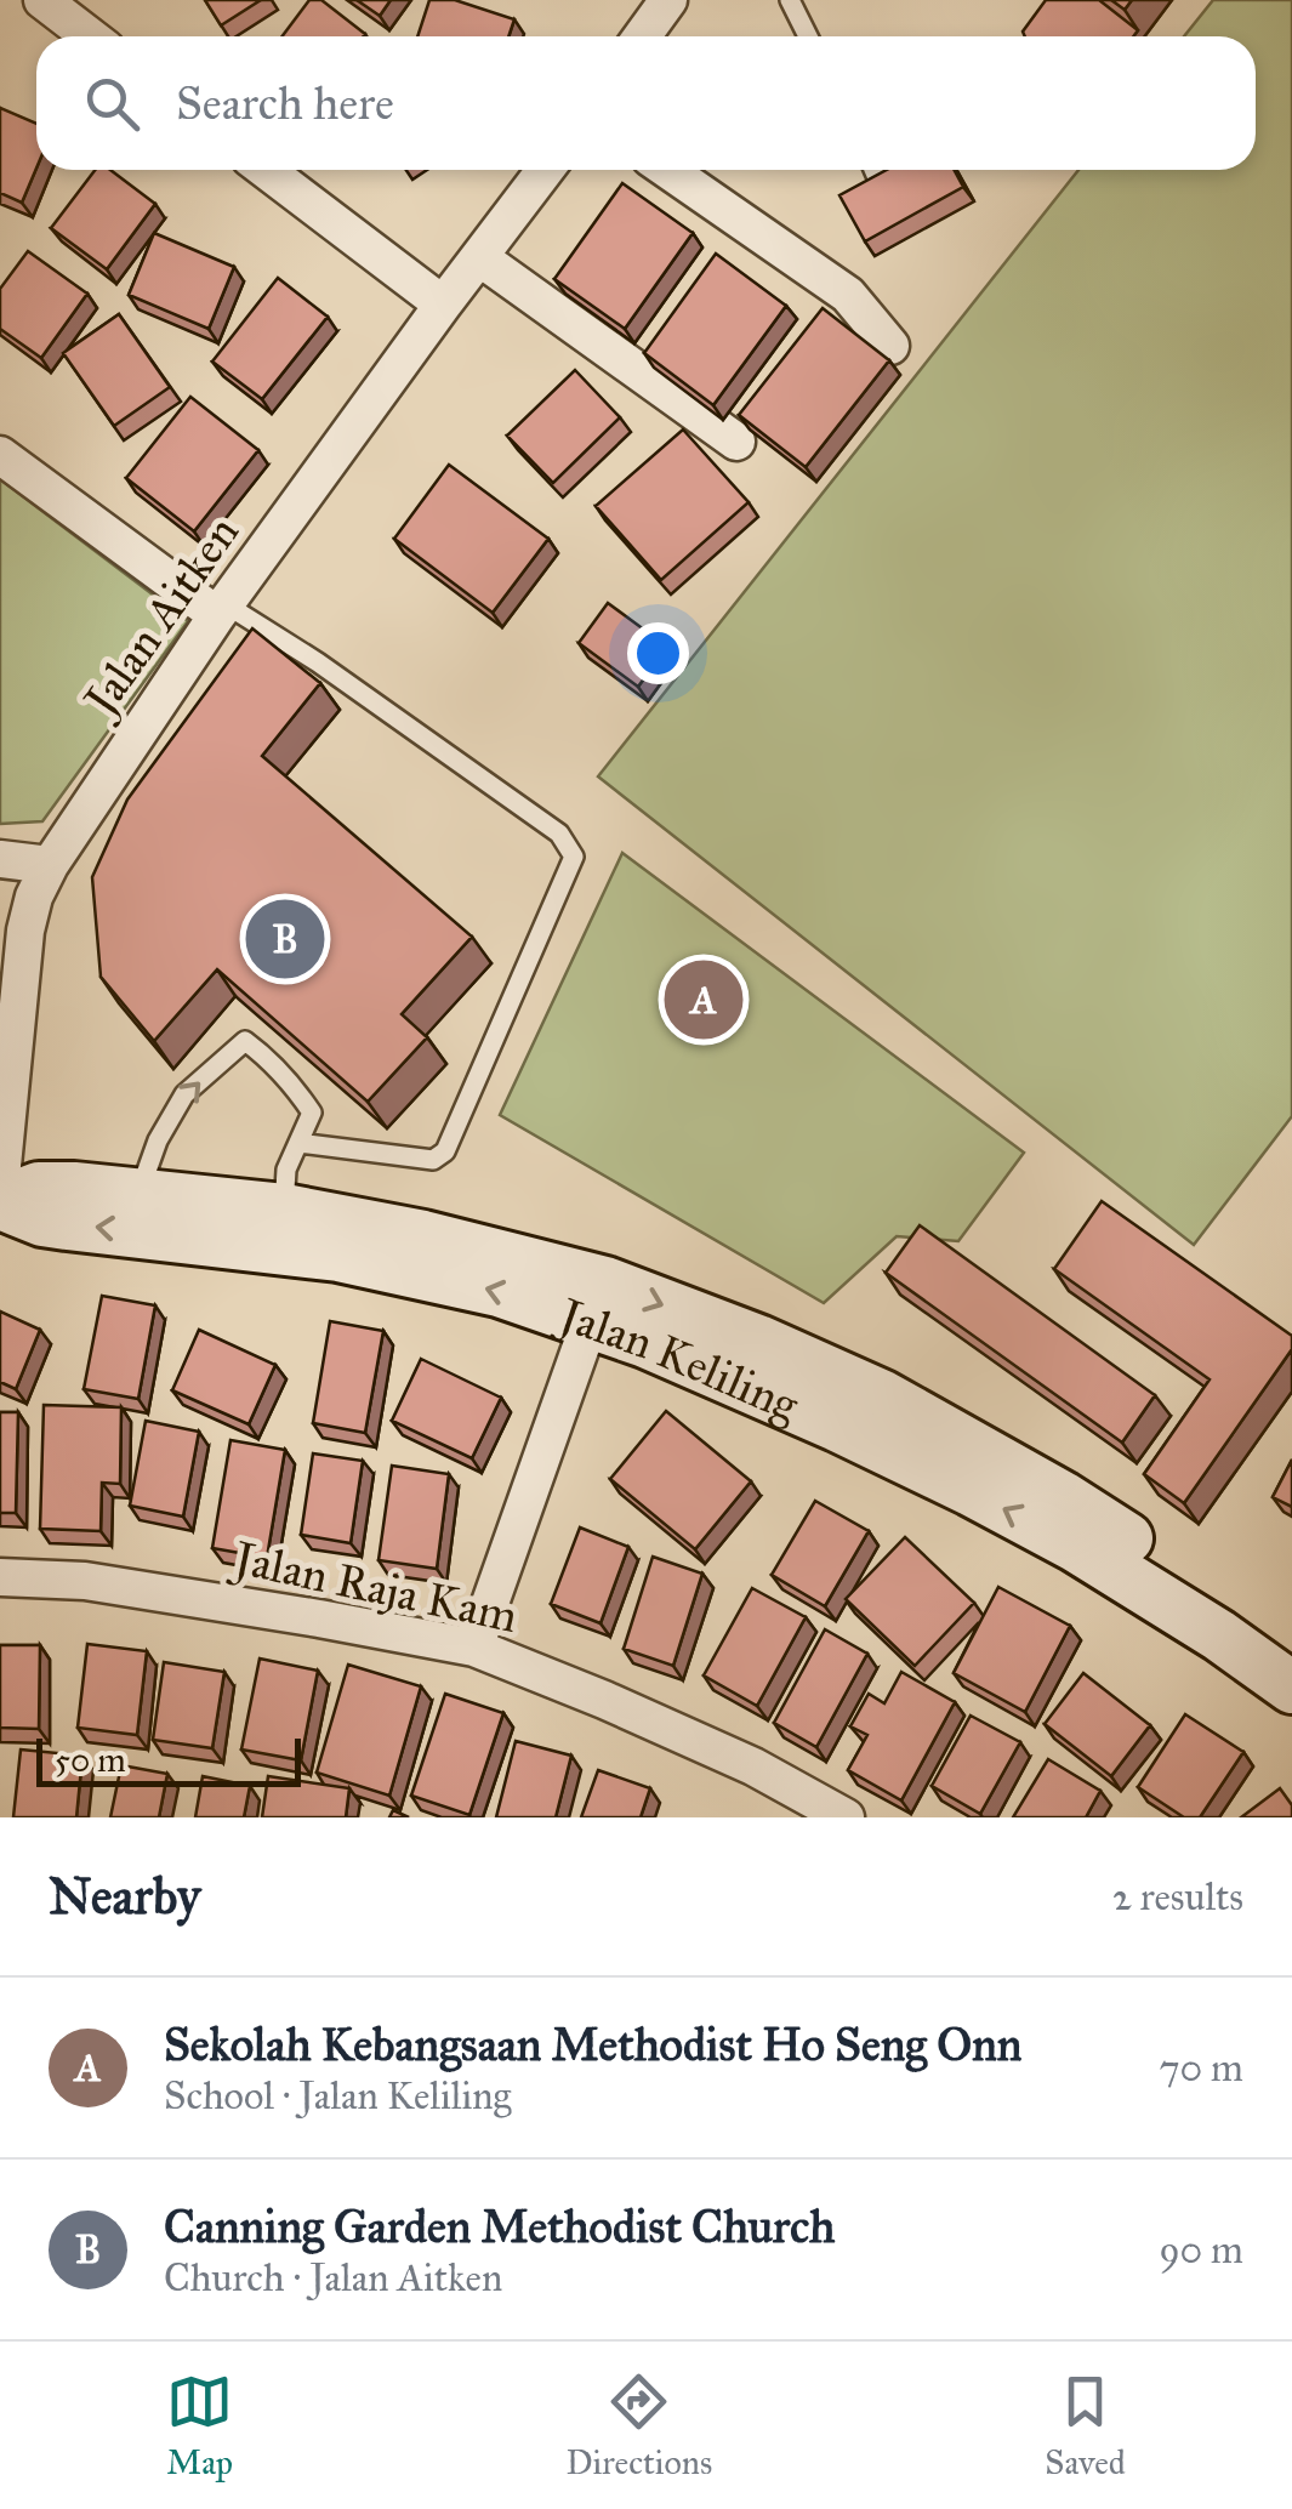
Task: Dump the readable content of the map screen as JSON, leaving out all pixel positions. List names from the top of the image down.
{
  "streets": {
    "main road": ["Jalan Keliling"],
    "street": ["Jalan Aitken", "Jalan Raja Kam"]
  },
  "scale_bar": "50 m",
  "page": {
    "search": "Search here",
    "pins": ["B", "A"],
    "scale": "50 m",
    "heading": ["Nearby", "2 results"],
    "list": [
      {
        "mark": "A",
        "name": "Sekolah Kebangsaan Methodist Ho Seng Onn",
        "note": "School · Jalan Keliling",
        "value": "70 m"
      },
      {
        "mark": "B",
        "name": "Canning Garden Methodist Church",
        "note": "Church · Jalan Aitken",
        "value": "90 m"
      }
    ],
    "nav": ["Map", "Directions", "Saved"]
  }
}
